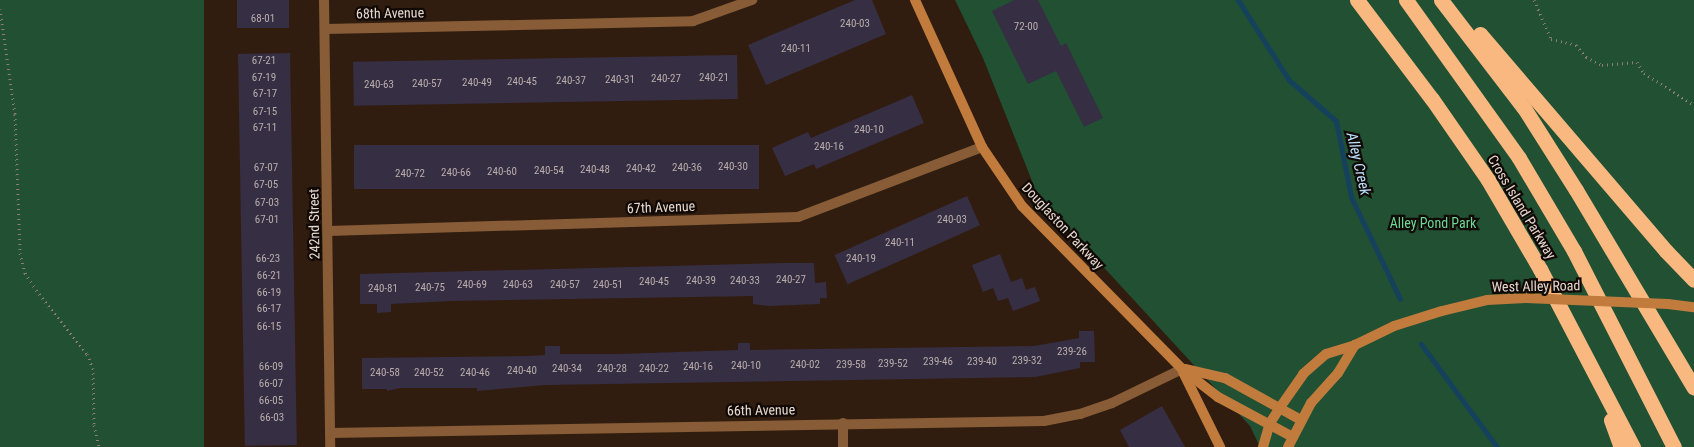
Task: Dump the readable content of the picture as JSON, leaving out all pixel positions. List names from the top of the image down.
{
  "streets": {
    "highway": ["Cross Island Parkway"],
    "main road": ["Douglaston Parkway", "West Alley Road"],
    "street": [
      "68th Avenue",
      "67th Avenue",
      "242nd Street",
      "66th Avenue"
    ]
  },
  "crossings": [
    ["68th Avenue", "242nd Street"],
    ["67th Avenue", "242nd Street"],
    ["67th Avenue", "Douglaston Parkway"],
    ["242nd Street", "66th Avenue"],
    ["Douglaston Parkway", "66th Avenue"]
  ],
  "water": ["Alley Creek"],
  "parks": ["Alley Pond Park"],
  "house_numbers": [
    "68-01",
    "240-03",
    "72-00",
    "240-11",
    "67-21",
    "67-19",
    "240-21",
    "240-27",
    "240-31",
    "240-37",
    "240-45",
    "240-49",
    "240-57",
    "240-63",
    "67-17",
    "67-15",
    "67-11",
    "240-10",
    "240-16",
    "240-30",
    "67-07",
    "240-36",
    "240-42",
    "240-48",
    "240-54",
    "240-60",
    "240-66",
    "240-72",
    "67-05",
    "67-03",
    "67-01",
    "240-03",
    "240-11",
    "66-23",
    "240-19",
    "66-21",
    "240-27",
    "240-39",
    "240-33",
    "240-45",
    "240-69",
    "240-63",
    "240-57",
    "240-51",
    "240-75",
    "240-81",
    "66-19",
    "66-17",
    "66-15",
    "239-26",
    "239-32",
    "239-46",
    "239-40",
    "239-52",
    "240-02",
    "239-58",
    "240-10",
    "66-09",
    "240-16",
    "240-34",
    "240-28",
    "240-22",
    "240-40",
    "240-58",
    "240-52",
    "240-46",
    "66-07",
    "66-05",
    "66-03"
  ]
}
